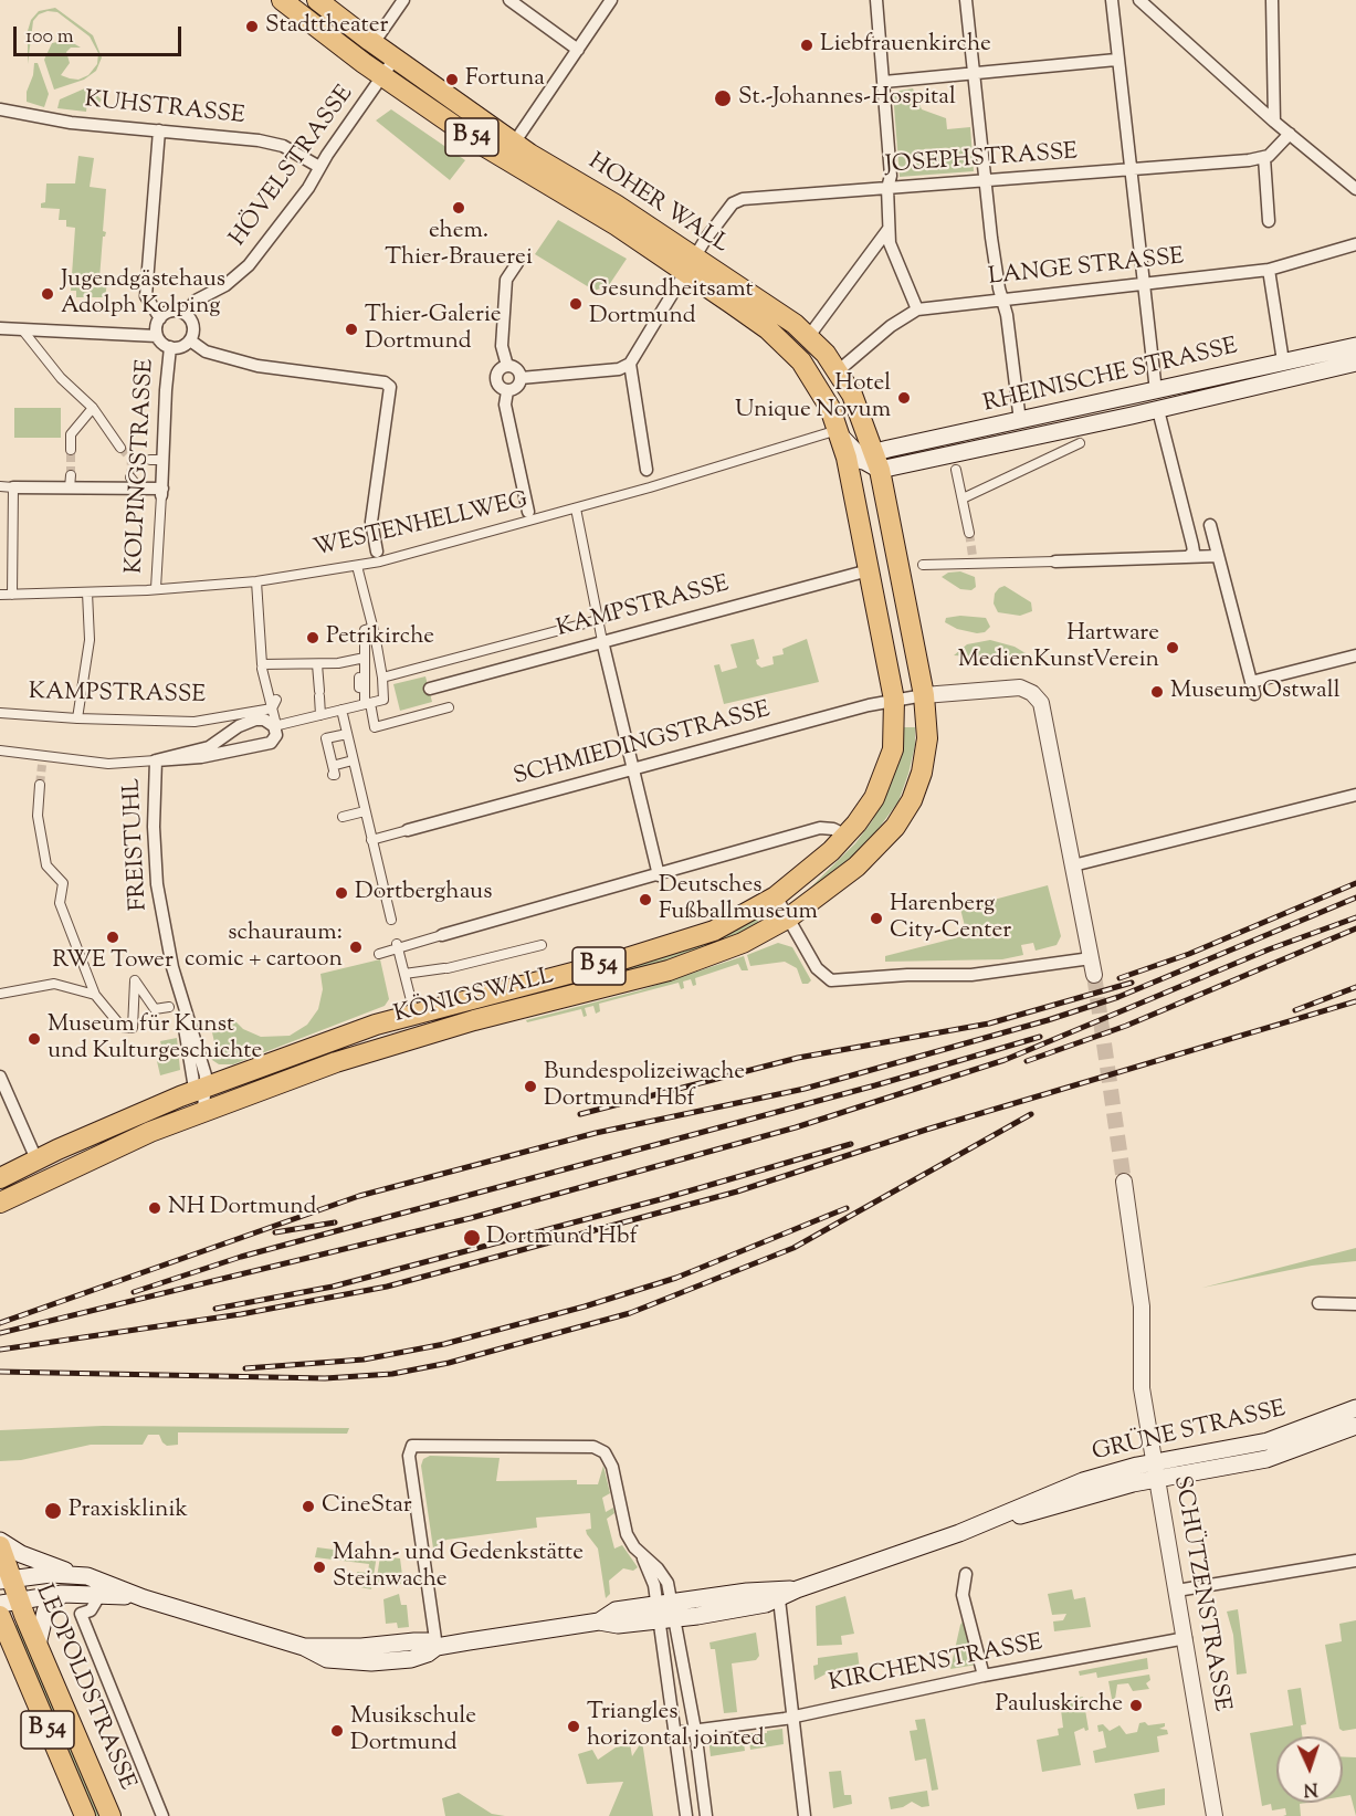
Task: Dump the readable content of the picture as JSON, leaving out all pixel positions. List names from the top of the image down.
{
  "streets": {
    "main road": [
      "B 54",
      "HOHER WALL",
      "RHEINISCHE STRASSE",
      "KÖNIGSWALL",
      "GRÜNE STRASSE",
      "LEOPOLDSTRASSE"
    ],
    "street": [
      "KUHSTRASSE",
      "JOSEPHSTRASSE",
      "HÖVELSTRASSE",
      "LANGE STRASSE",
      "KOLPINGSTRASSE",
      "WESTENHELLWEG",
      "KAMPSTRASSE",
      "SCHMIEDINGSTRASSE",
      "FREISTUHL",
      "SCHÜTZENSTRASSE",
      "KIRCHENSTRASSE"
    ]
  },
  "crossings": [
    ["KUHSTRASSE", "HÖVELSTRASSE"],
    ["B 54", "HÖVELSTRASSE"],
    ["B 54", "HOHER WALL"],
    ["B 54", "WESTENHELLWEG"],
    ["B 54", "KAMPSTRASSE"],
    ["B 54", "KÖNIGSWALL"],
    ["B 54", "LEOPOLDSTRASSE"],
    ["JOSEPHSTRASSE", "HOHER WALL"],
    ["HÖVELSTRASSE", "HOHER WALL"],
    ["HÖVELSTRASSE", "KOLPINGSTRASSE"],
    ["HOHER WALL", "LANGE STRASSE"],
    ["HOHER WALL", "RHEINISCHE STRASSE"],
    ["HOHER WALL", "WESTENHELLWEG"],
    ["HOHER WALL", "KÖNIGSWALL"],
    ["RHEINISCHE STRASSE", "KÖNIGSWALL"],
    ["KOLPINGSTRASSE", "WESTENHELLWEG"],
    ["KAMPSTRASSE", "FREISTUHL"],
    ["KAMPSTRASSE", "KÖNIGSWALL"],
    ["SCHMIEDINGSTRASSE", "KÖNIGSWALL"],
    ["FREISTUHL", "KÖNIGSWALL"],
    ["GRÜNE STRASSE", "SCHÜTZENSTRASSE"],
    ["SCHÜTZENSTRASSE", "KIRCHENSTRASSE"]
  ],
  "places": [
    "Stadttheater",
    "Liebfrauenkirche",
    "Fortuna",
    "St.-Johannes-Hospital",
    "ehem. Thier-Brauerei",
    "Jugendgästehaus Adolph Kolping",
    "Gesundheitsamt Dortmund",
    "Thier-Galerie Dortmund",
    "Hotel Unique Novum",
    "Petrikirche",
    "Hartware MedienKunstVerein",
    "Museum Ostwall",
    "Dortberghaus",
    "Deutsches Fußballmuseum",
    "Harenberg City-Center",
    "RWE Tower",
    "schauraum: comic + cartoon",
    "Museum für Kunst und Kulturgeschichte",
    "Bundespolizeiwache Dortmund Hbf",
    "NH Dortmund",
    "Dortmund Hbf",
    "CineStar",
    "Praxisklinik",
    "Mahn- und Gedenkstätte Steinwache",
    "Pauluskirche",
    "Triangles horizontal jointed",
    "Musikschule Dortmund"
  ],
  "scale_bar": "100 m",
  "north": "bottom"
}
